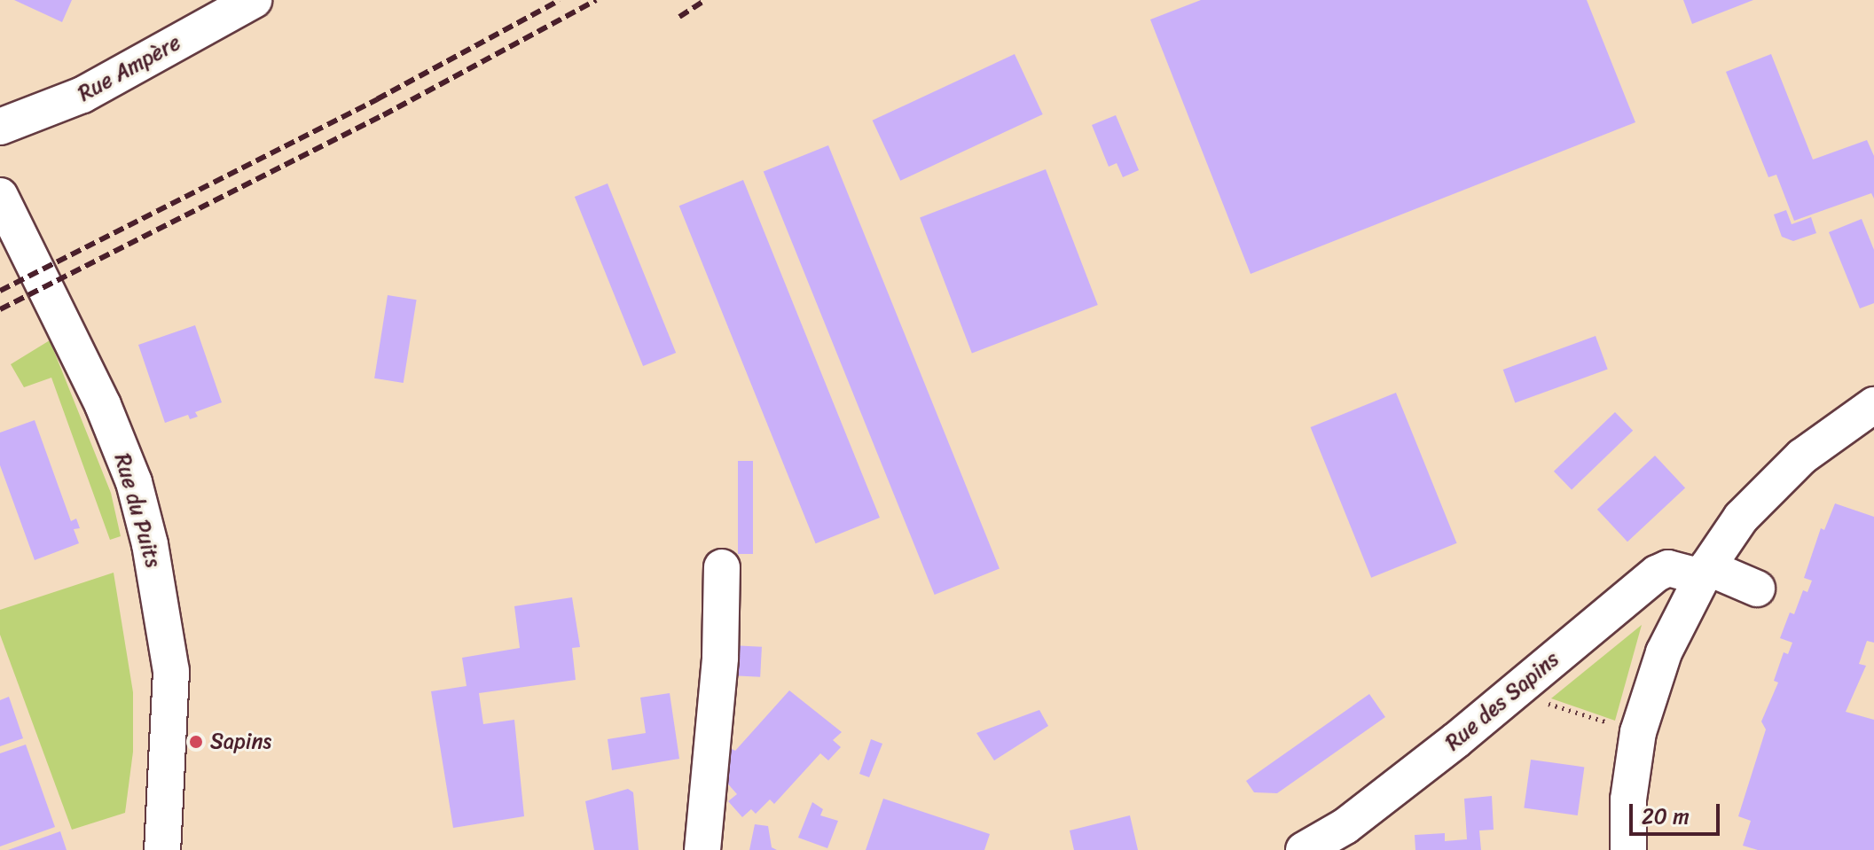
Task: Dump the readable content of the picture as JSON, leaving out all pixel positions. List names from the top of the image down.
{
  "streets": {
    "street": ["Rue Ampère", "Rue du Puits", "Rue des Sapins"]
  },
  "places": ["Sapins"],
  "scale_bar": "20 m"
}
